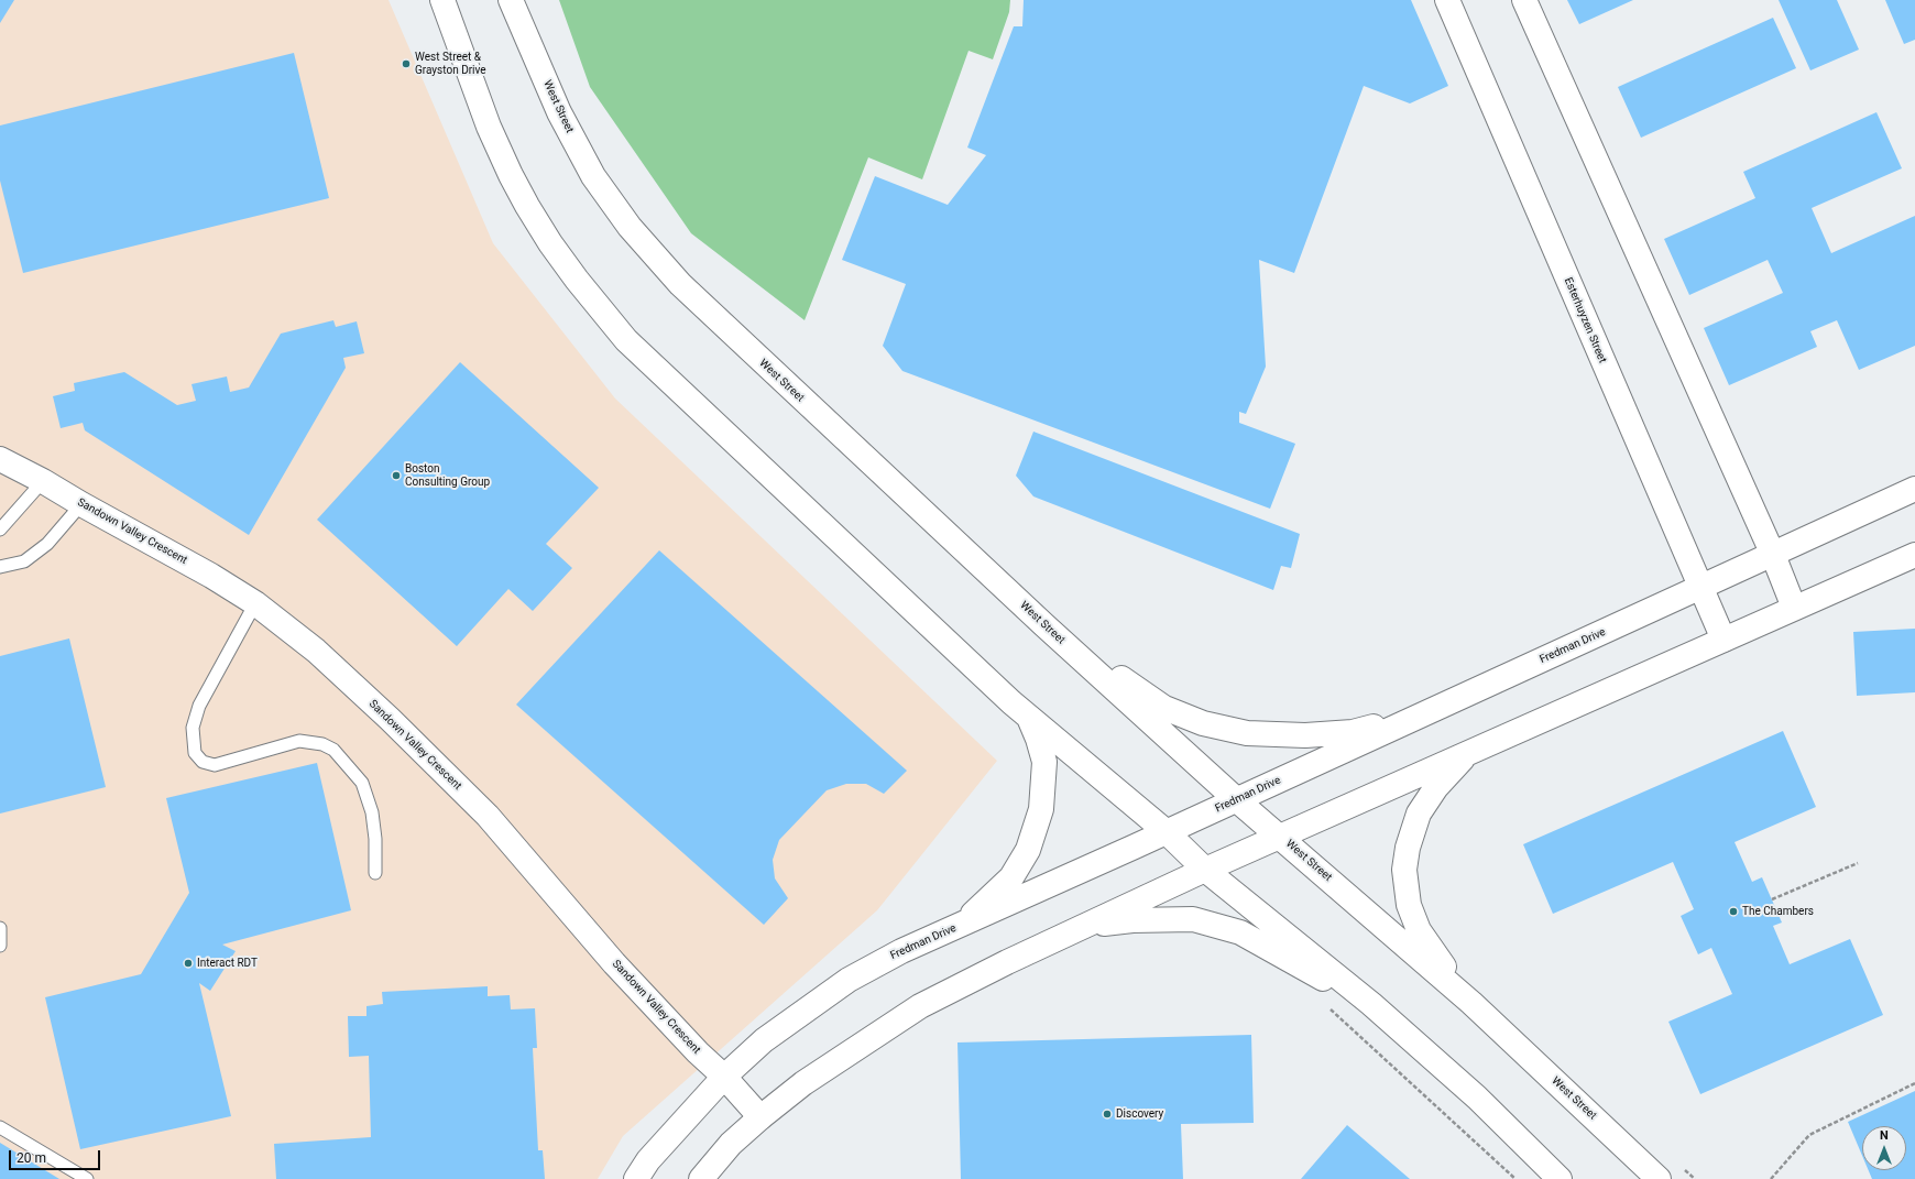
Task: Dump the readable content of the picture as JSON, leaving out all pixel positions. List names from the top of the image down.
{
  "streets": {
    "street": [
      "West Street",
      "Esterhuyzen Street",
      "Sandown Valley Crescent",
      "Fredman Drive"
    ]
  },
  "crossings": [
    ["West Street", "Fredman Drive"],
    ["Esterhuyzen Street", "Fredman Drive"],
    ["Sandown Valley Crescent", "Fredman Drive"]
  ],
  "places": [
    "West Street & Grayston Drive",
    "Boston Consulting Group",
    "The Chambers",
    "Interact RDT",
    "Discovery"
  ],
  "scale_bar": "20 m",
  "north": "top"
}
